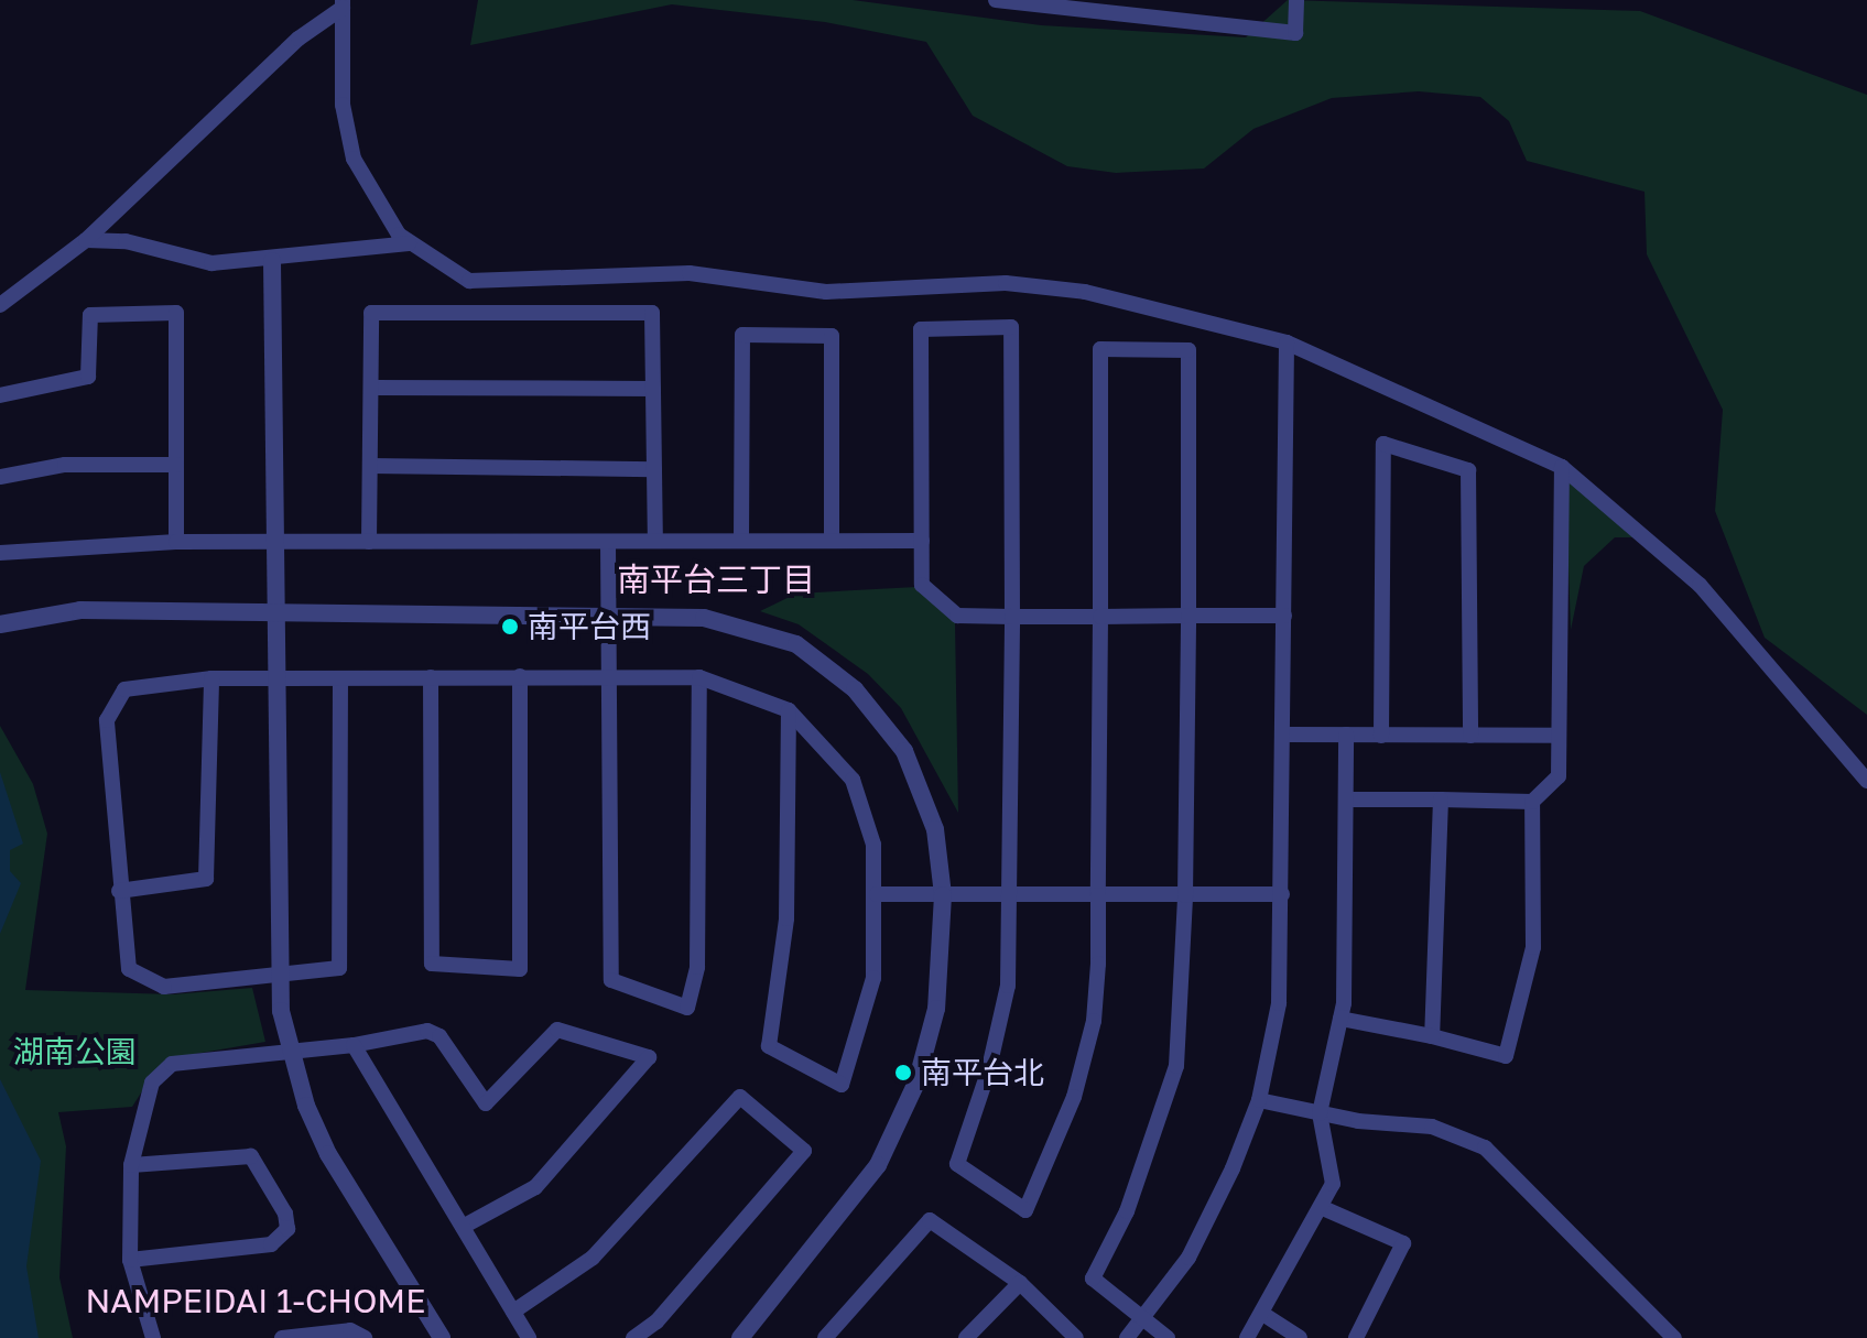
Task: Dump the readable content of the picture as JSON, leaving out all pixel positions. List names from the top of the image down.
{
  "districts": ["南平台三丁目", "NAMPEIDAI 1-CHOME"],
  "parks": ["湖南公園"],
  "places": ["南平台西", "南平台北"]
}
